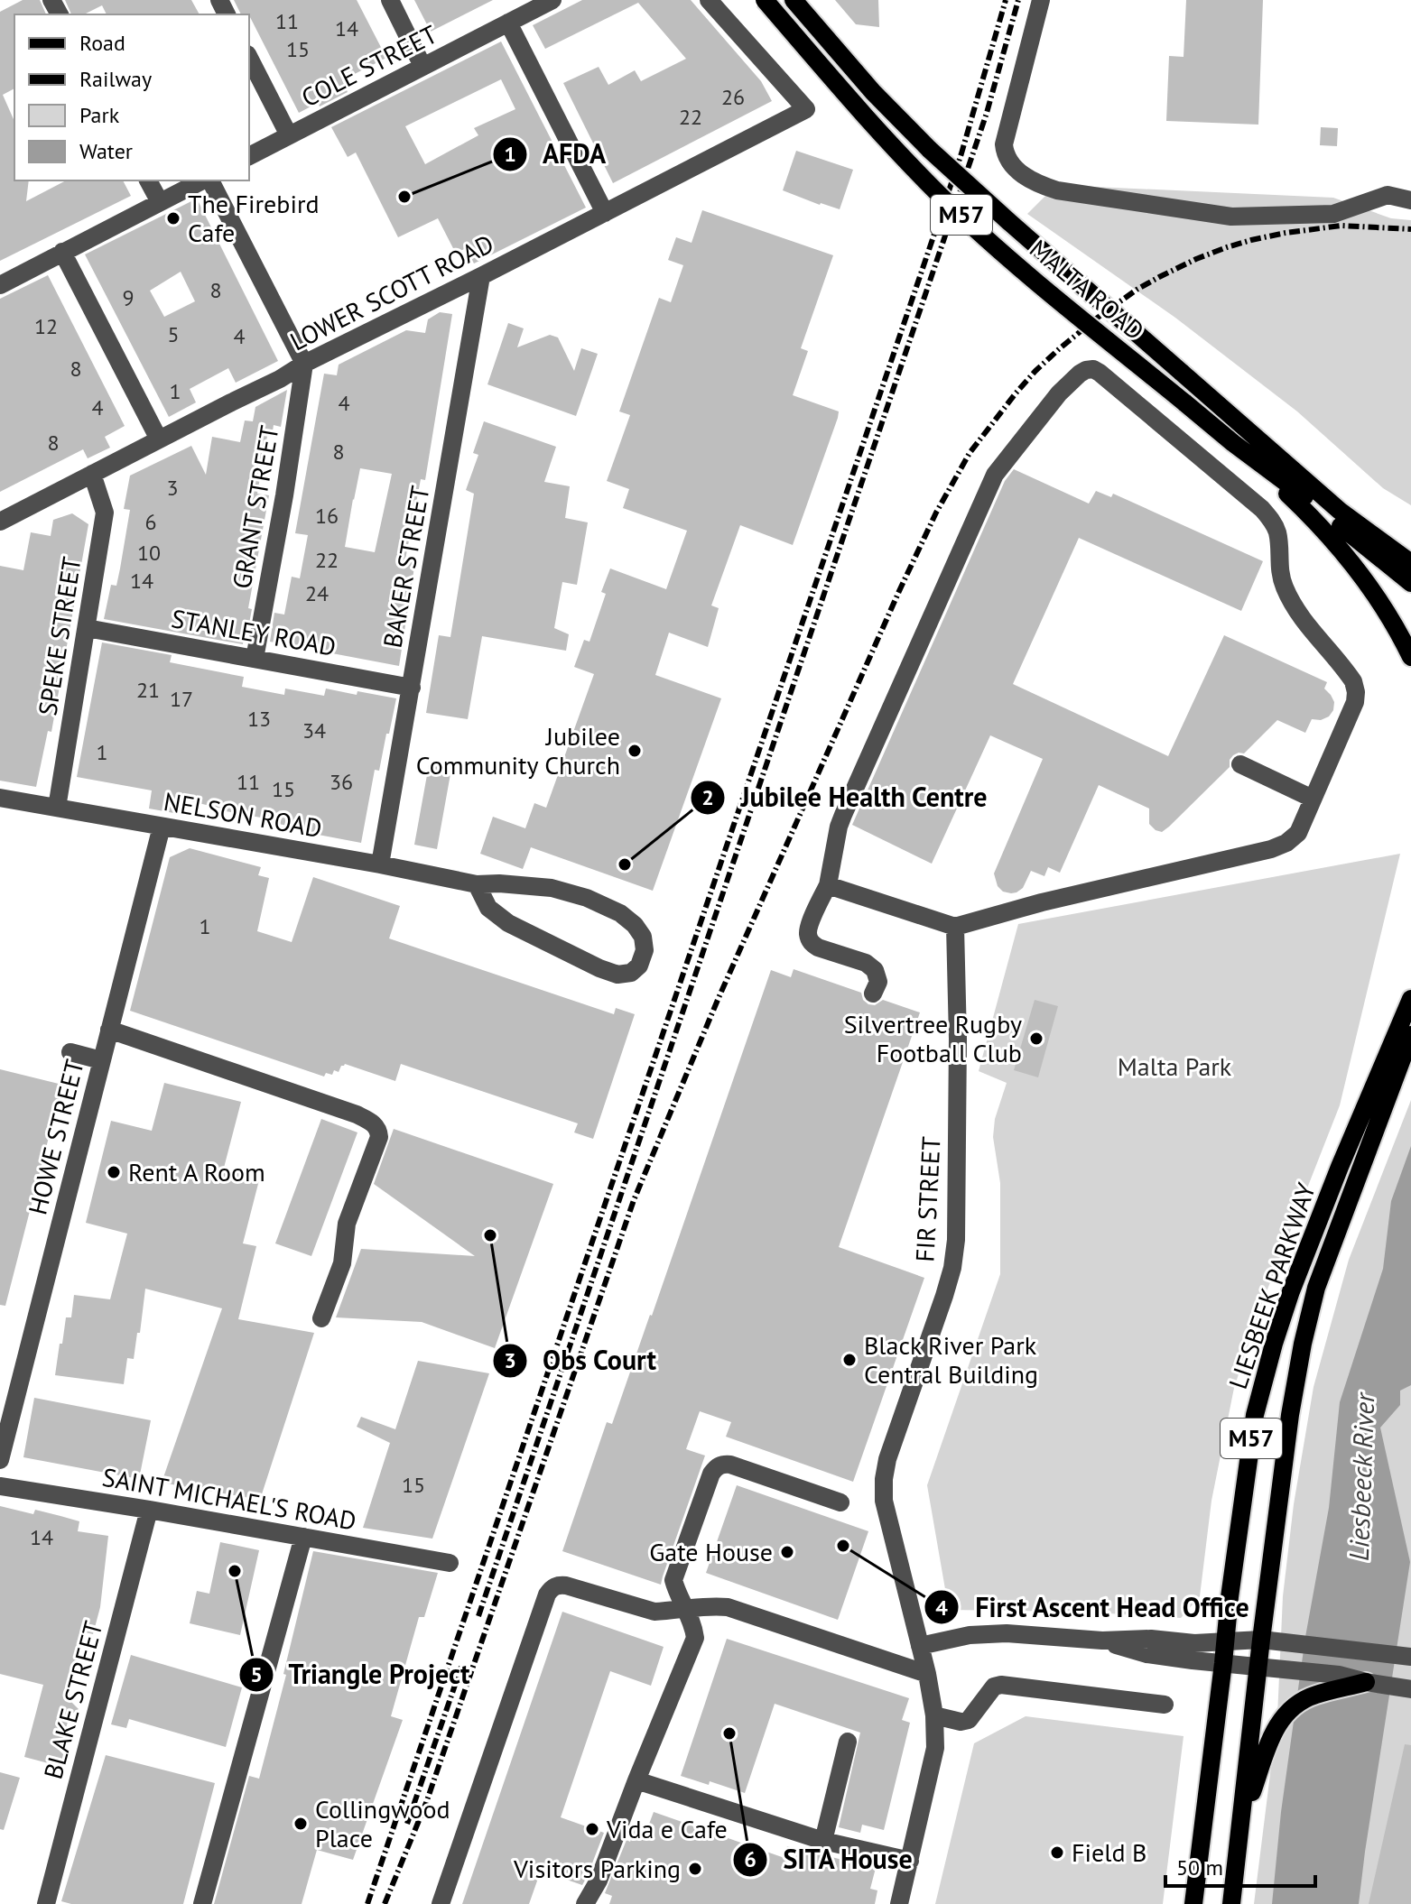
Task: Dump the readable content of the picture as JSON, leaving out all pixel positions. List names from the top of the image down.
{
  "streets": {
    "main road": ["M57", "MALTA ROAD", "LIESBEEK PARKWAY"],
    "street": [
      "COLE STREET",
      "LOWER SCOTT ROAD",
      "GRANT STREET",
      "BAKER STREET",
      "STANLEY ROAD",
      "SPEKE STREET",
      "NELSON ROAD",
      "HOWE STREET",
      "FIR STREET",
      "SAINT MICHAEL'S ROAD",
      "BLAKE STREET"
    ]
  },
  "crossings": [
    ["LOWER SCOTT ROAD", "GRANT STREET"],
    ["LOWER SCOTT ROAD", "BAKER STREET"],
    ["LOWER SCOTT ROAD", "SPEKE STREET"],
    ["GRANT STREET", "STANLEY ROAD"],
    ["BAKER STREET", "STANLEY ROAD"],
    ["BAKER STREET", "NELSON ROAD"],
    ["STANLEY ROAD", "SPEKE STREET"],
    ["SPEKE STREET", "NELSON ROAD"],
    ["NELSON ROAD", "HOWE STREET"],
    ["SAINT MICHAEL'S ROAD", "BLAKE STREET"]
  ],
  "water": ["Liesbeeck River"],
  "parks": ["Malta Park"],
  "places": [
    "AFDA",
    "The Firebird Cafe",
    "Jubilee Community Church",
    "Jubilee Health Centre",
    "Silvertree Rugby Football Club",
    "Rent A Room",
    "Obs Court",
    "Black River Park Central Building",
    "First Ascent Head Office",
    "Gate House",
    "Triangle Project",
    "SITA House",
    "Collingwood Place",
    "Vida e Cafe",
    "Field B",
    "Visitors Parking"
  ],
  "house_numbers": [
    "11",
    "14",
    "15",
    "26",
    "22",
    "8",
    "9",
    "12",
    "5",
    "4",
    "8",
    "1",
    "4",
    "4",
    "8",
    "8",
    "3",
    "16",
    "6",
    "10",
    "22",
    "14",
    "24",
    "21",
    "17",
    "13",
    "34",
    "1",
    "11",
    "36",
    "15",
    "1",
    "15",
    "14"
  ],
  "legend": [
    "Road",
    "Railway",
    "Park",
    "Water"
  ],
  "scale_bar": "50 m"
}
